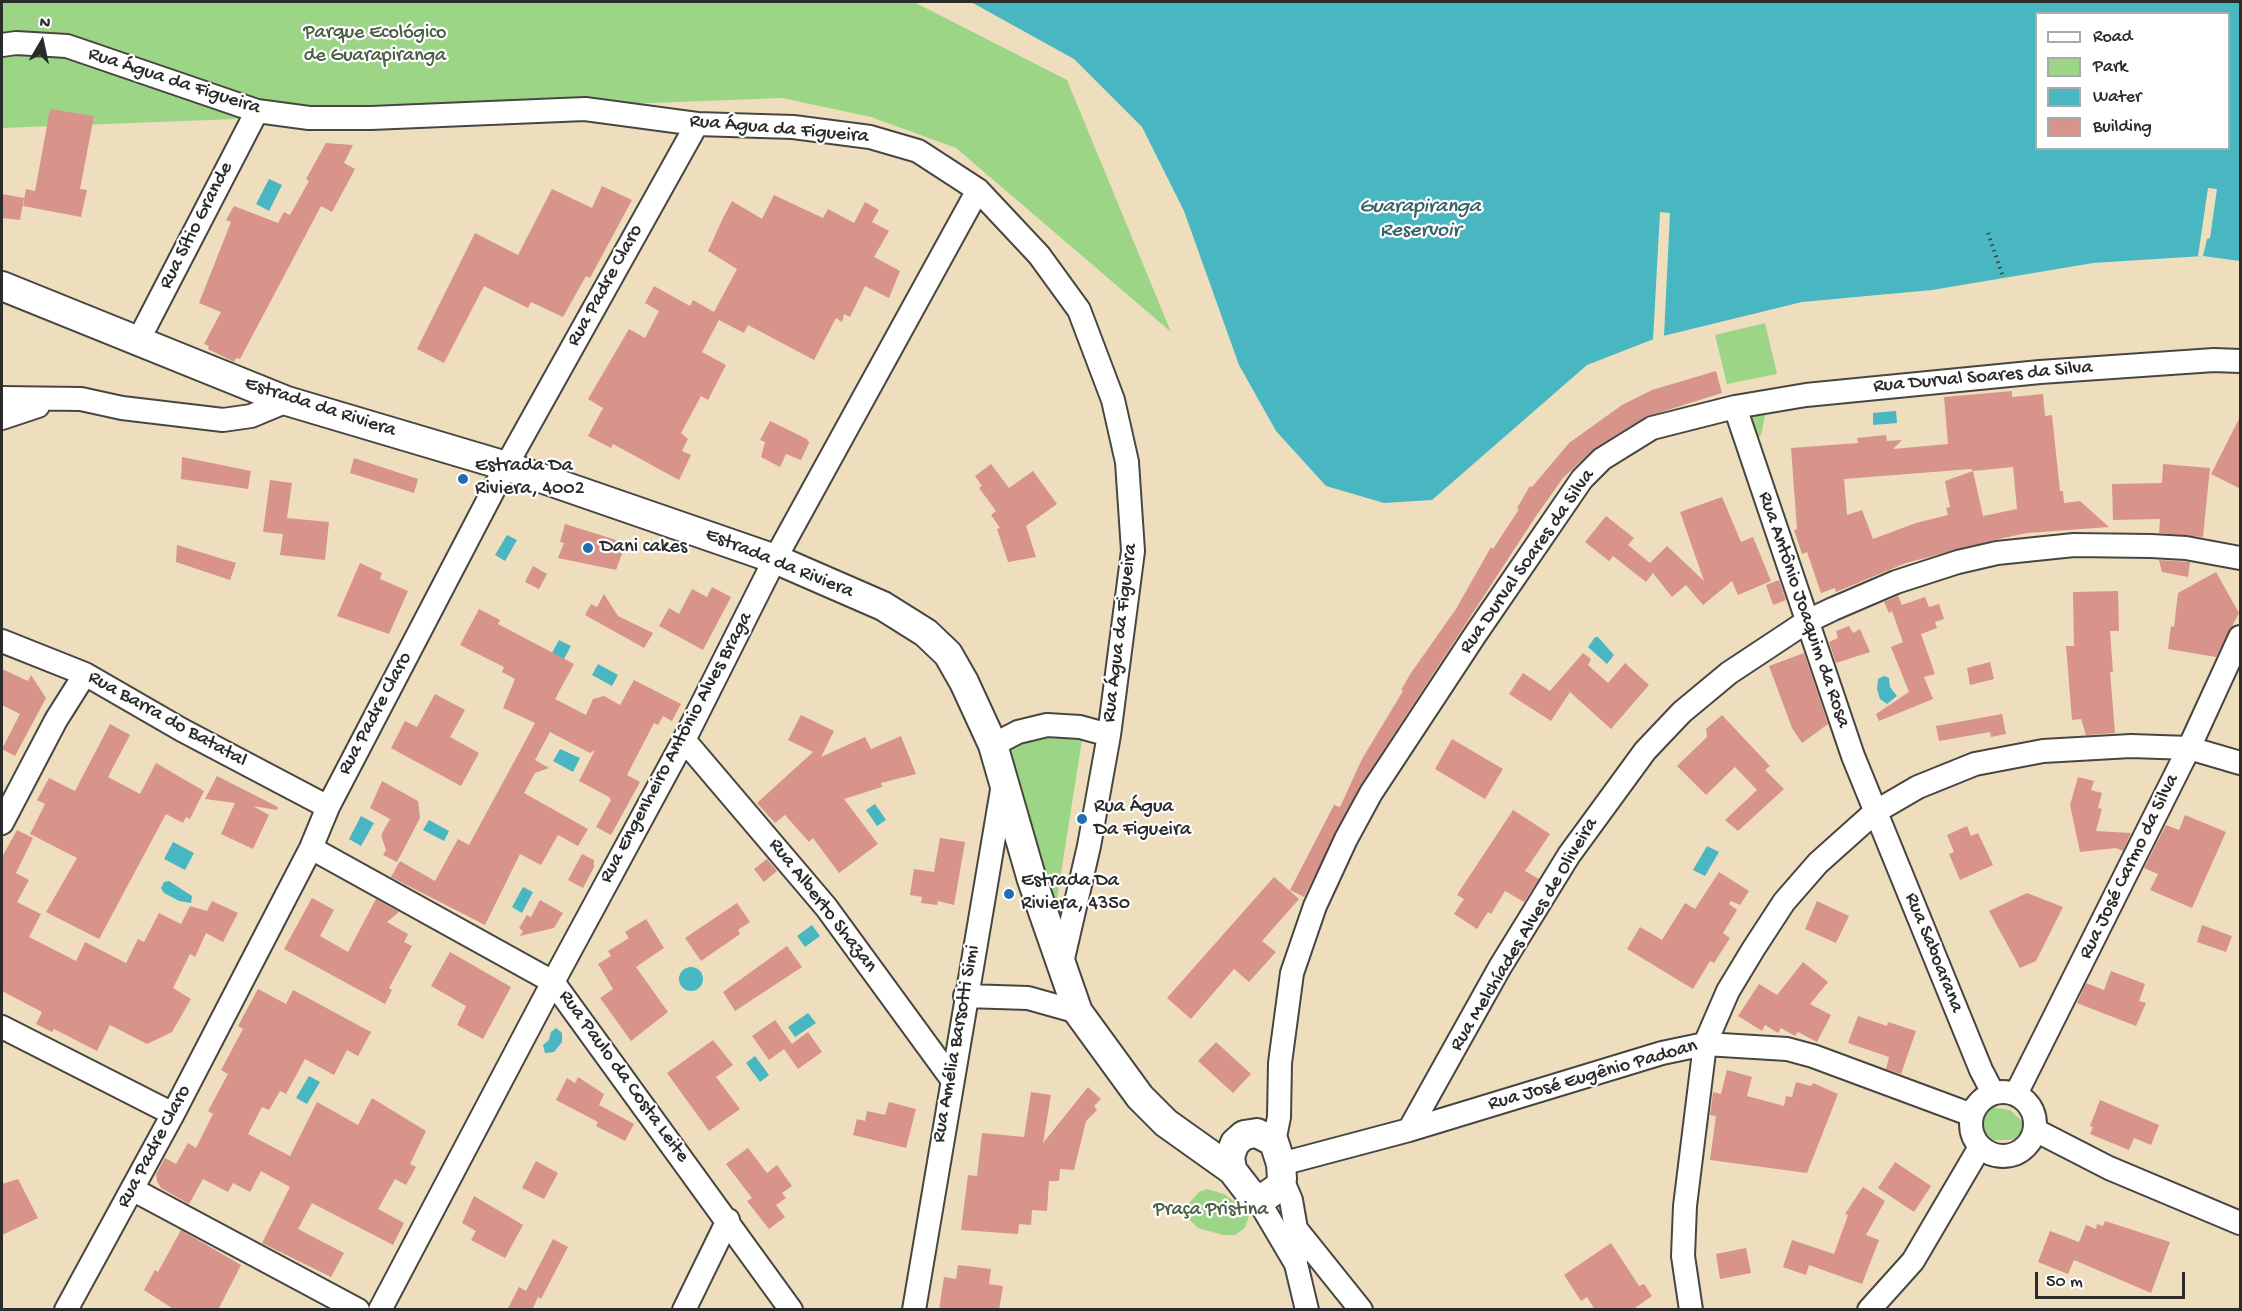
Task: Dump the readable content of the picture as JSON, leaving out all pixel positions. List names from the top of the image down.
{
  "streets": {
    "street": [
      "Rua Água da Figueira",
      "Rua Sítio Grande",
      "Rua Padre Claro",
      "Rua Durval Soares da Silva",
      "Estrada da Riviera",
      "Rua Antônio Joaquim da Rosa",
      "Rua Barra do Batatal",
      "Rua Engenheiro Antônio Alves Braga",
      "Rua José Carmo da Silva",
      "Rua Alberto Shazan",
      "Rua Melchíades Alves de Oliveira",
      "Rua Saboarana",
      "Rua Amélia Barsotti Simi",
      "Rua José Eugênio Padoan",
      "Rua Paulo da Costa Leite"
    ]
  },
  "crossings": [
    ["Rua Água da Figueira", "Rua Sítio Grande"],
    ["Rua Água da Figueira", "Rua Padre Claro"],
    ["Rua Água da Figueira", "Estrada da Riviera"],
    ["Rua Água da Figueira", "Rua Engenheiro Antônio Alves Braga"],
    ["Rua Sítio Grande", "Estrada da Riviera"],
    ["Rua Padre Claro", "Estrada da Riviera"],
    ["Rua Padre Claro", "Rua Barra do Batatal"],
    ["Rua Padre Claro", "Rua Paulo da Costa Leite"],
    ["Rua Durval Soares da Silva", "Estrada da Riviera"],
    ["Rua Durval Soares da Silva", "Rua Antônio Joaquim da Rosa"],
    ["Rua Durval Soares da Silva", "Rua José Eugênio Padoan"],
    ["Estrada da Riviera", "Rua Engenheiro Antônio Alves Braga"],
    ["Estrada da Riviera", "Rua Amélia Barsotti Simi"],
    ["Estrada da Riviera", "Rua José Eugênio Padoan"],
    ["Rua Antônio Joaquim da Rosa", "Rua Melchíades Alves de Oliveira"],
    ["Rua Antônio Joaquim da Rosa", "Rua Saboarana"],
    ["Rua Engenheiro Antônio Alves Braga", "Rua Alberto Shazan"],
    ["Rua Engenheiro Antônio Alves Braga", "Rua Paulo da Costa Leite"],
    ["Rua José Carmo da Silva", "Rua Saboarana"],
    ["Rua José Carmo da Silva", "Rua José Eugênio Padoan"],
    ["Rua Alberto Shazan", "Rua Amélia Barsotti Simi"],
    ["Rua Melchíades Alves de Oliveira", "Rua José Eugênio Padoan"],
    ["Rua Saboarana", "Rua José Eugênio Padoan"]
  ],
  "water": ["Guarapiranga Reservoir"],
  "parks": ["Parque Ecológico de Guarapiranga", "Praça Pristina"],
  "places": [
    "Estrada Da Riviera, 4002",
    "Dani cakes",
    "Rua Água Da Figueira",
    "Estrada Da Riviera, 4350"
  ],
  "legend": [
    "Road",
    "Park",
    "Water",
    "Building"
  ],
  "scale_bar": "50 m",
  "north": "top"
}
